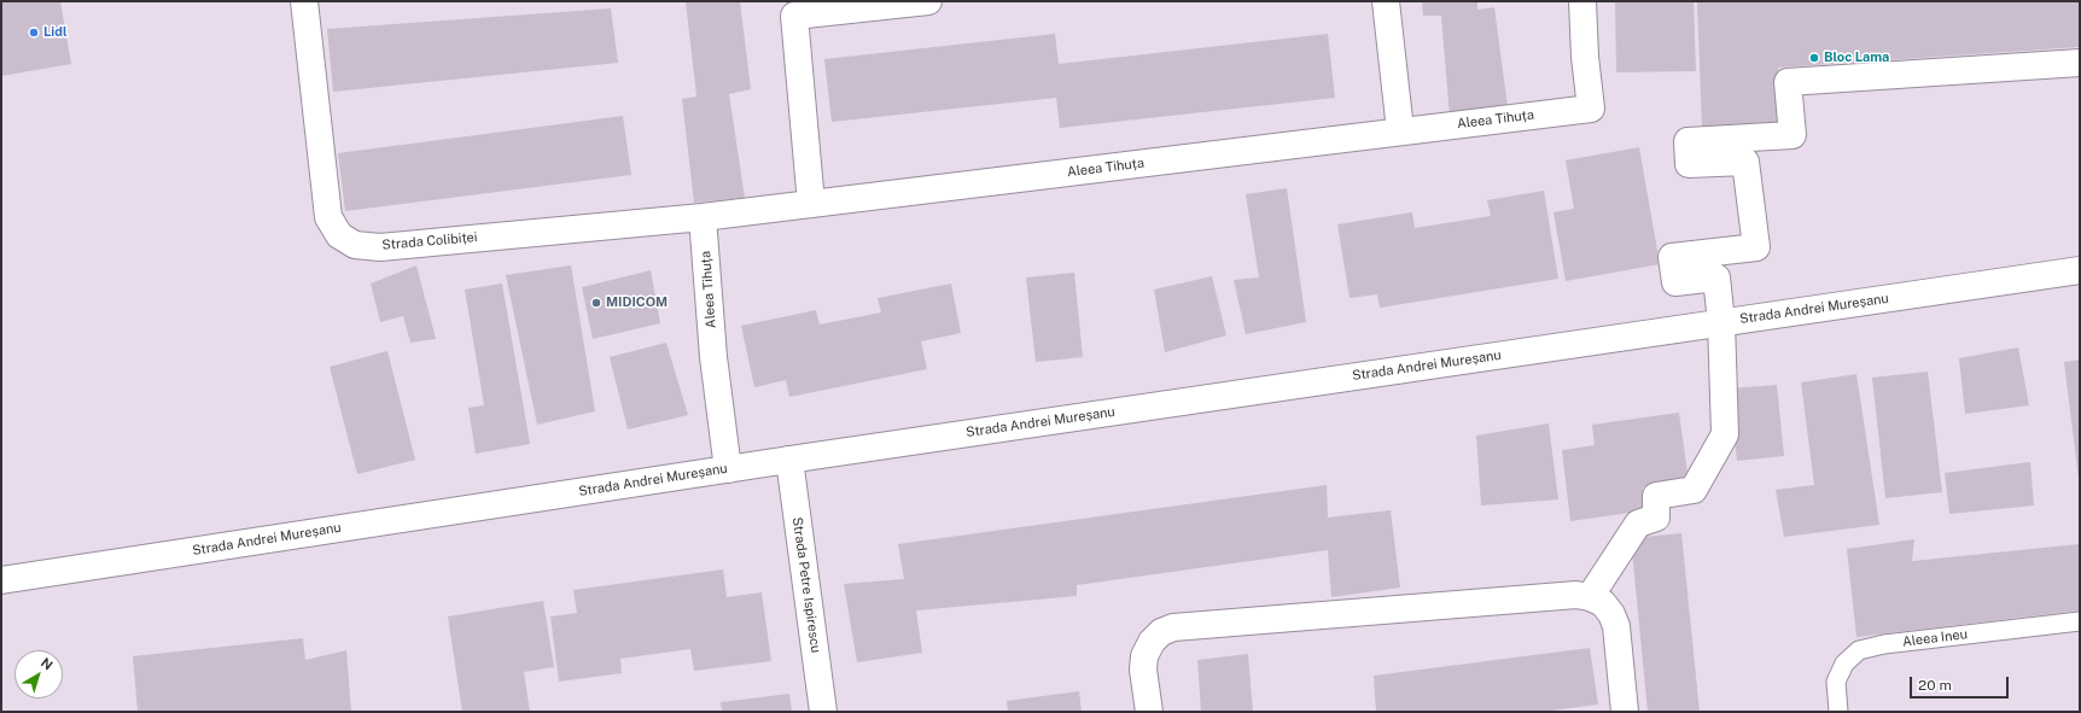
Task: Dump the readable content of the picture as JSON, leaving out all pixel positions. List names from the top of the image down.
{
  "streets": {
    "street": [
      "Aleea Tihuța",
      "Strada Colibiței",
      "Strada Andrei Mureșanu",
      "Strada Petre Ispirescu"
    ],
    "lane": ["Aleea Ineu"]
  },
  "crossings": [
    ["Aleea Tihuța", "Strada Colibiței"],
    ["Aleea Tihuța", "Strada Andrei Mureșanu"],
    ["Strada Andrei Mureșanu", "Strada Petre Ispirescu"]
  ],
  "places": ["Lidl", "Bloc Lama", "MIDICOM"],
  "scale_bar": "20 m",
  "north": "top right"
}
